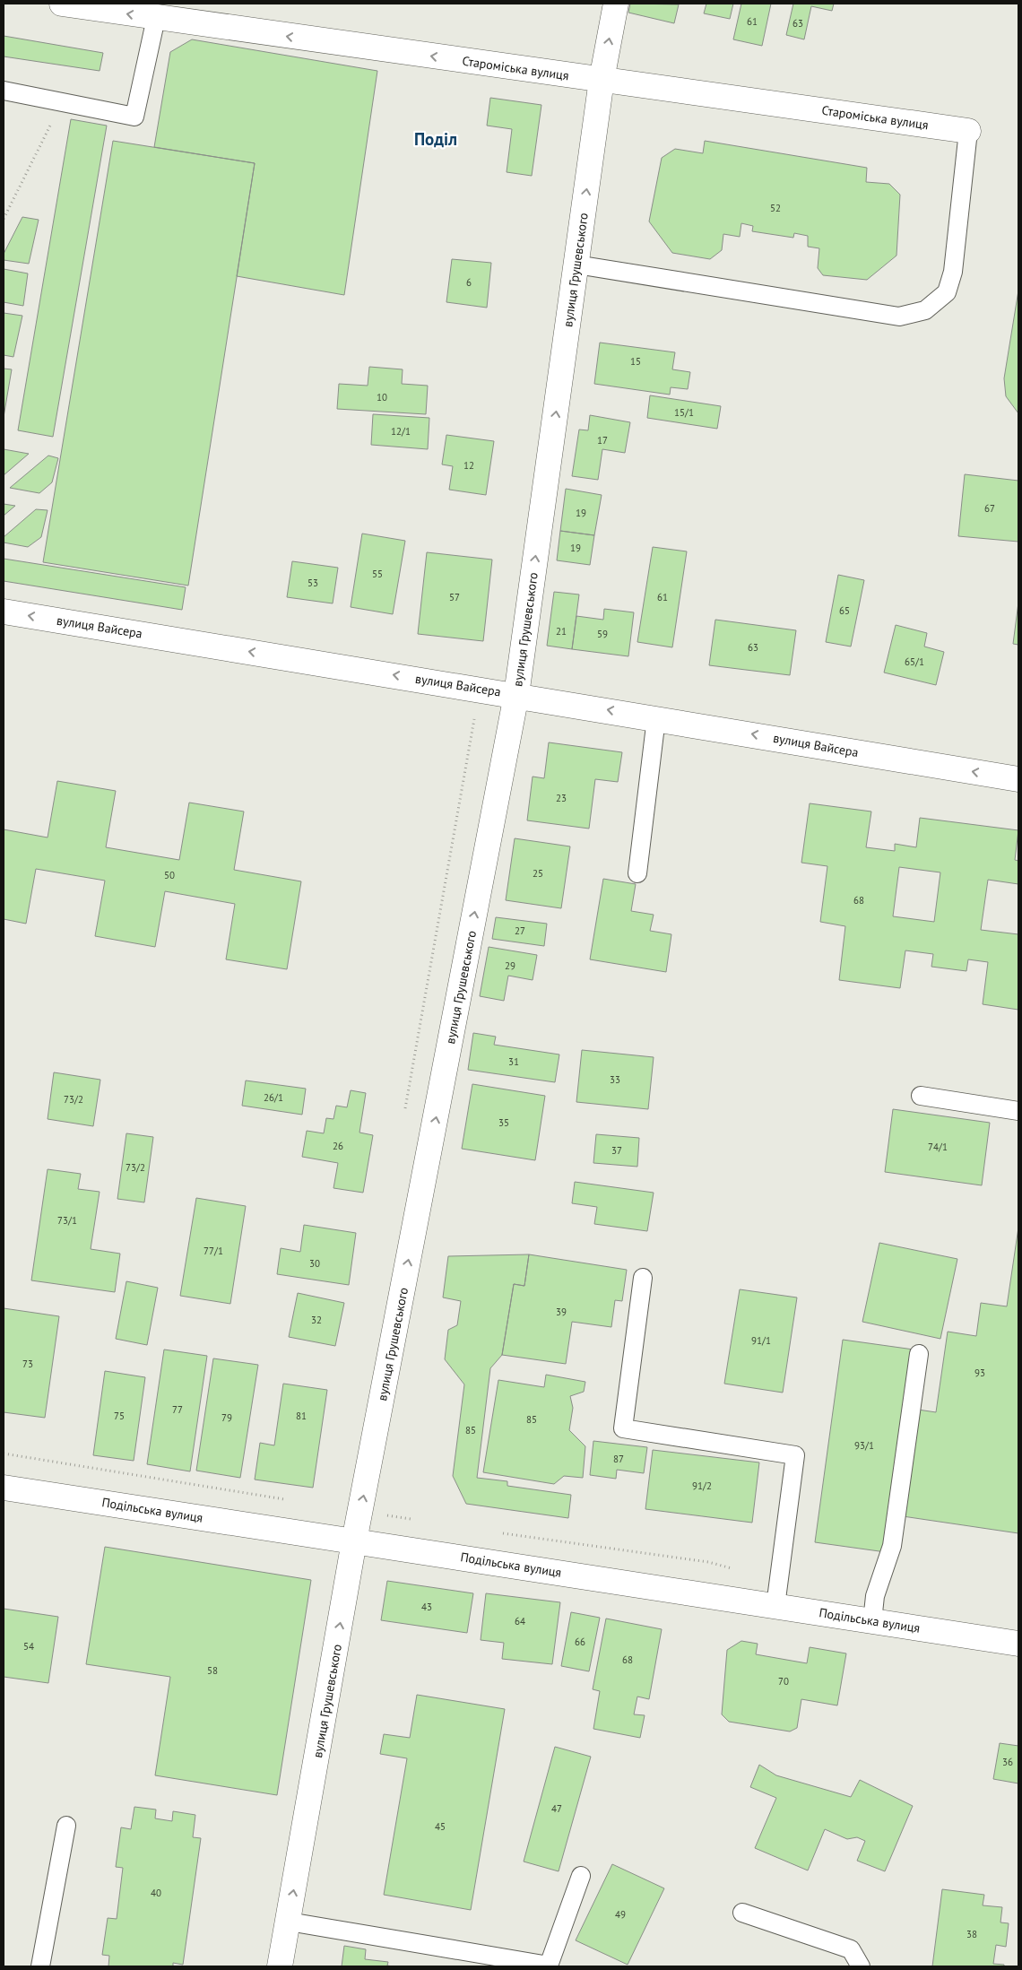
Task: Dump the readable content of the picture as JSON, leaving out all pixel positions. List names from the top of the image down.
{
  "streets": {
    "street": [
      "Староміська вулиця",
      "вулиця Грушевського",
      "вулиця Вайсера",
      "Подільська вулиця"
    ]
  },
  "crossings": [
    ["Староміська вулиця", "вулиця Грушевського"],
    ["вулиця Грушевського", "вулиця Вайсера"],
    ["вулиця Грушевського", "Подільська вулиця"]
  ],
  "one_way": ["Староміська вулиця", "вулиця Грушевського", "вулиця Вайсера"],
  "districts": ["Поділ"],
  "house_numbers": [
    "61",
    "63",
    "52",
    "6",
    "15",
    "10",
    "15/1",
    "12/1",
    "17",
    "12",
    "67",
    "19",
    "19",
    "55",
    "53",
    "57",
    "61",
    "65",
    "21",
    "59",
    "63",
    "65/1",
    "23",
    "25",
    "50",
    "68",
    "27",
    "29",
    "31",
    "33",
    "26/1",
    "73/2",
    "35",
    "26",
    "74/1",
    "37",
    "73/2",
    "73/1",
    "77/1",
    "30",
    "39",
    "32",
    "91/1",
    "73",
    "93",
    "77",
    "75",
    "81",
    "79",
    "85",
    "85",
    "93/1",
    "87",
    "91/2",
    "43",
    "64",
    "66",
    "54",
    "68",
    "58",
    "70",
    "36",
    "47",
    "45",
    "40",
    "49",
    "38"
  ]
}
